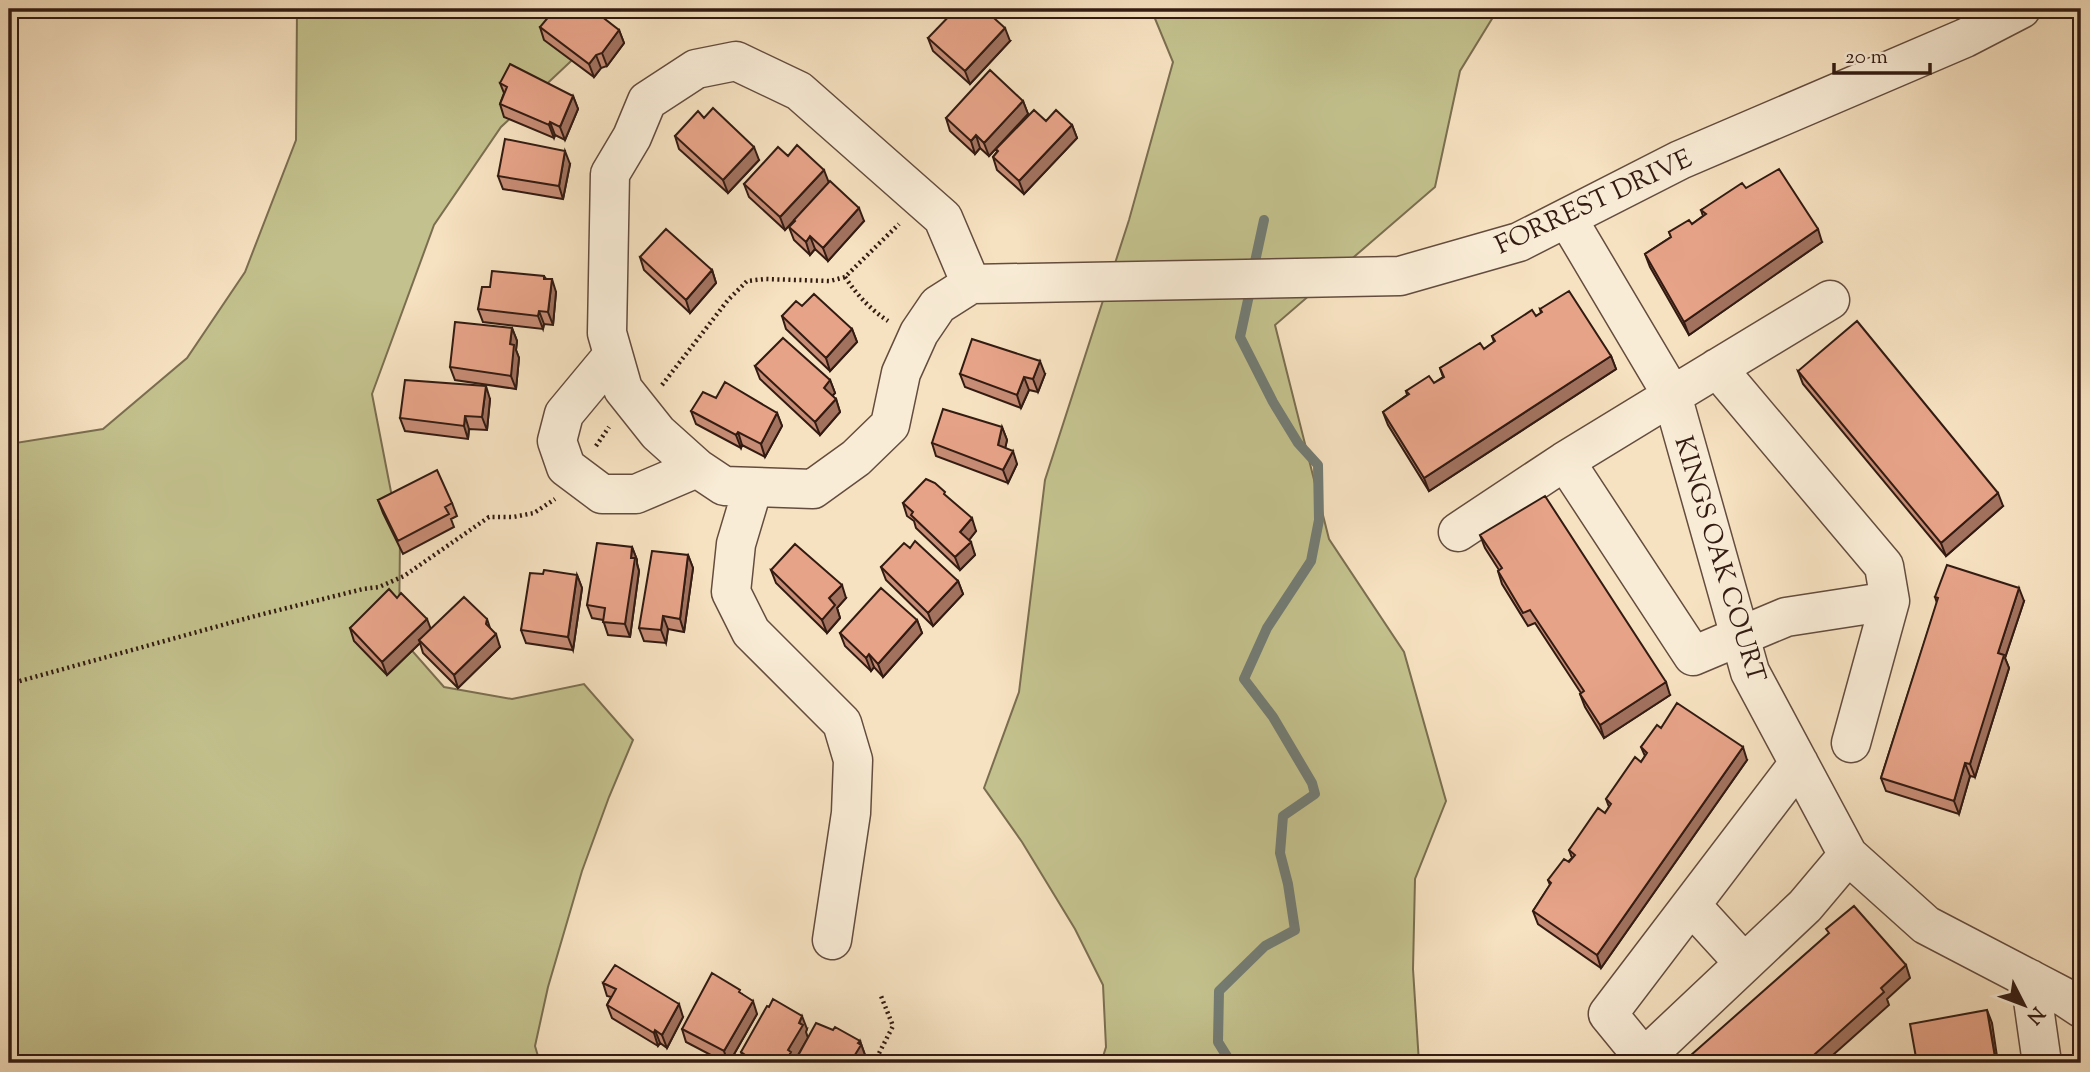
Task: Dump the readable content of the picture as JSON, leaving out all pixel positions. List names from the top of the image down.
{
  "streets": {
    "street": ["FORREST DRIVE", "KINGS OAK COURT"]
  },
  "crossings": [
    ["FORREST DRIVE", "KINGS OAK COURT"]
  ],
  "scale_bar": "20 m",
  "north": "bottom right"
}
